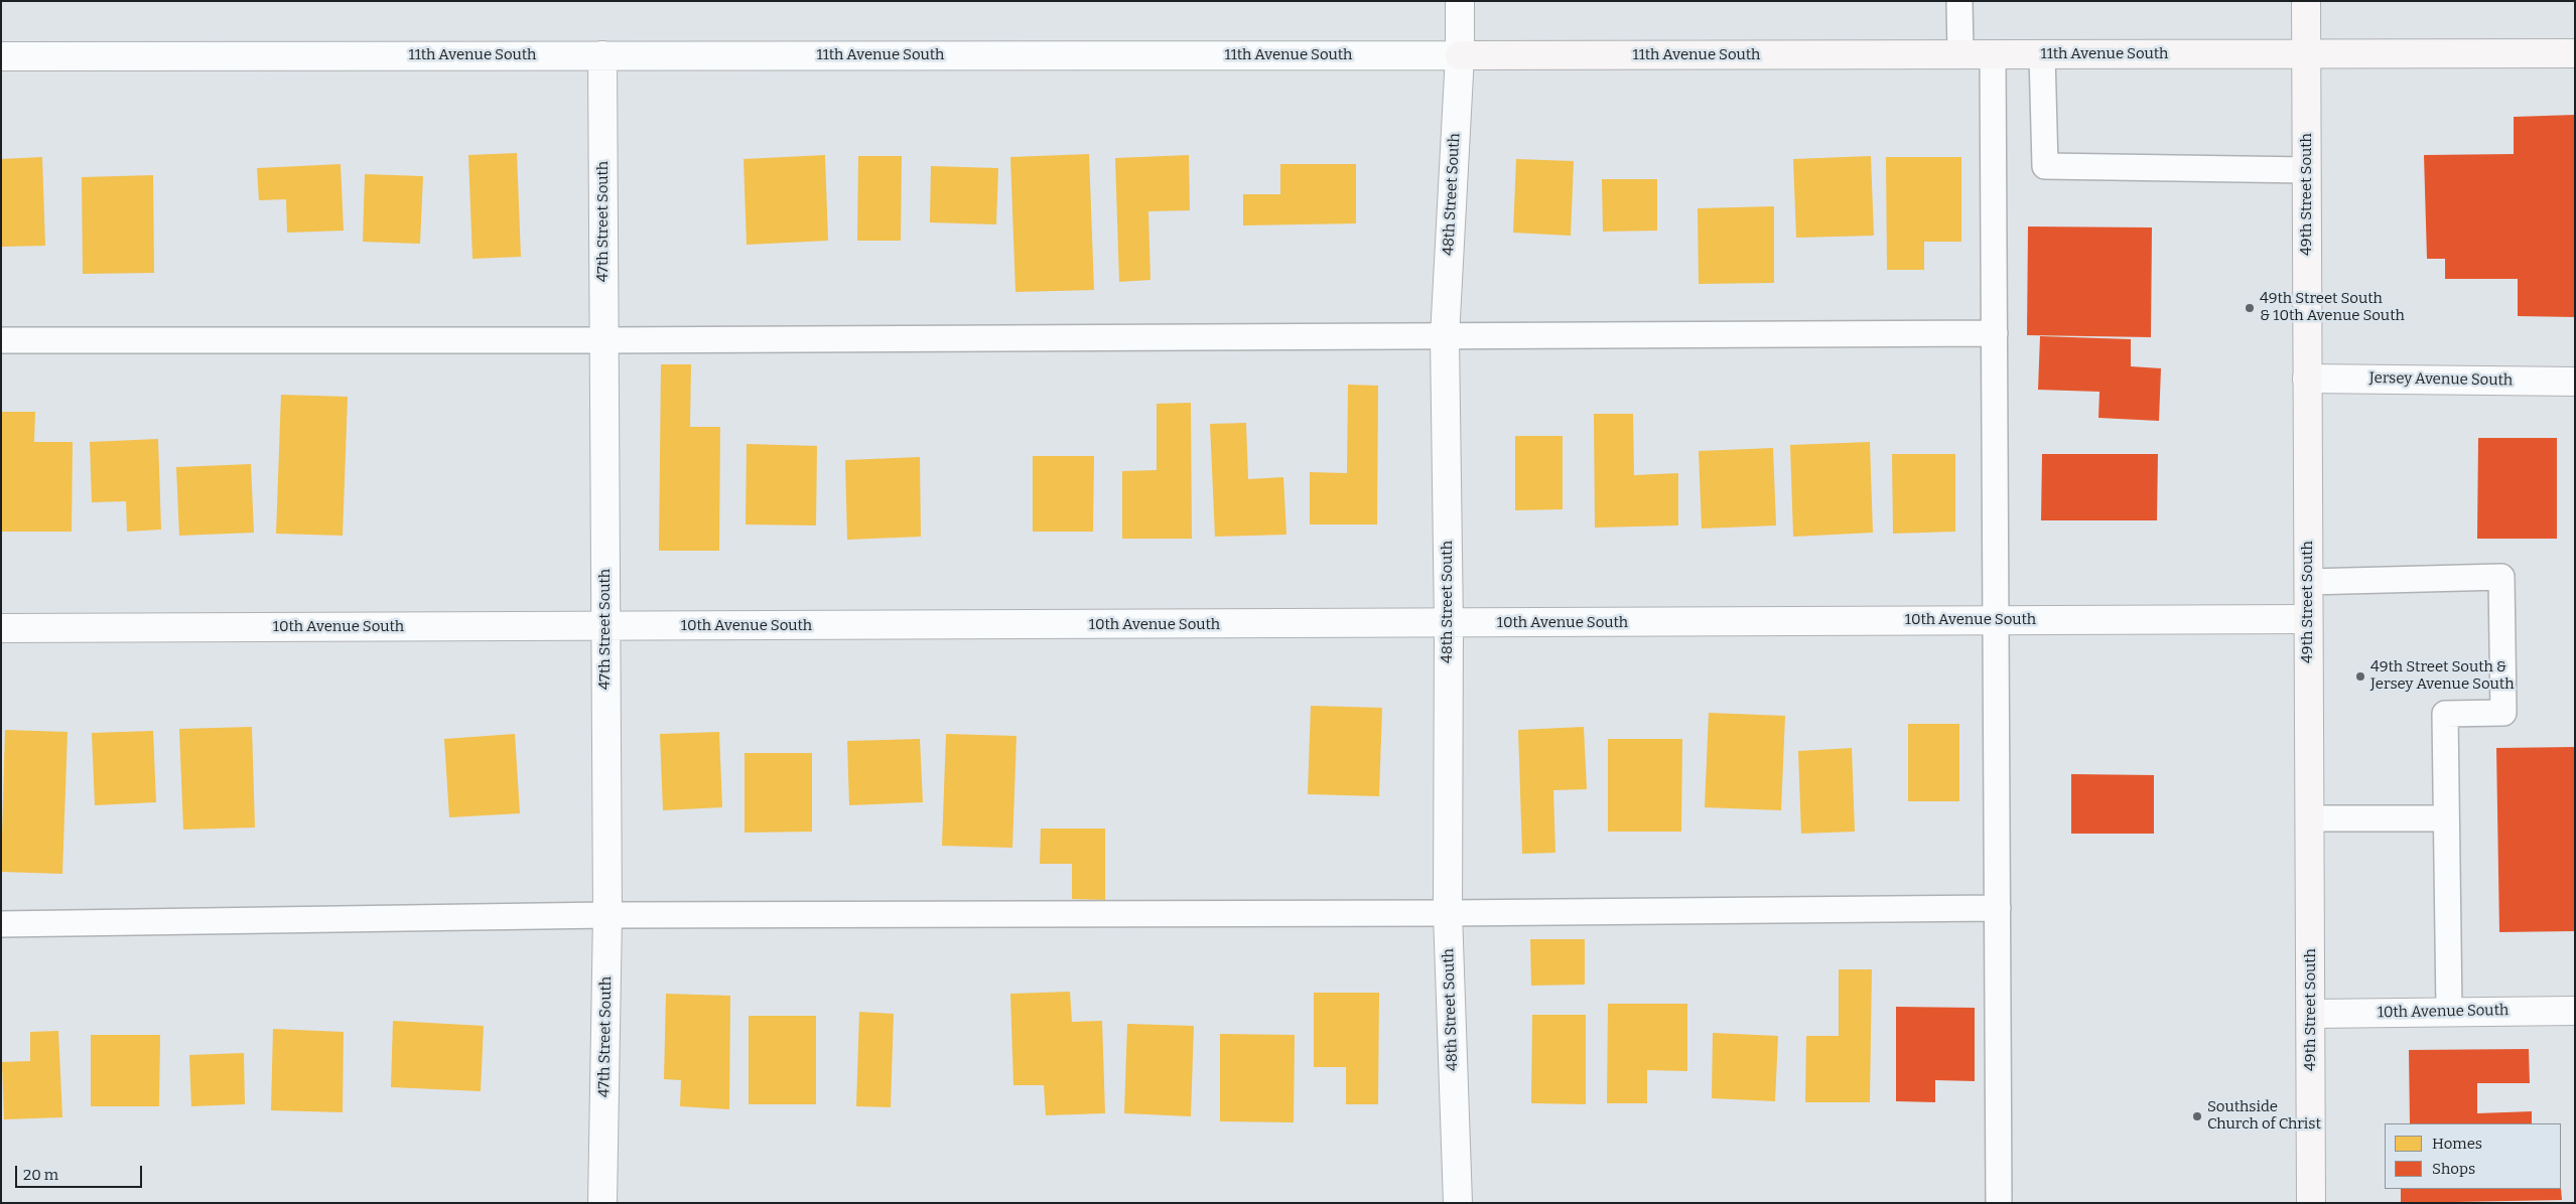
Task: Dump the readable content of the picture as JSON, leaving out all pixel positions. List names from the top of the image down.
{
  "streets": {
    "main road": ["11th Avenue South", "49th Street South"],
    "street": [
      "48th Street South",
      "47th Street South",
      "Jersey Avenue South",
      "10th Avenue South"
    ]
  },
  "crossings": [
    ["11th Avenue South", "48th Street South"],
    ["11th Avenue South", "49th Street South"],
    ["11th Avenue South", "47th Street South"],
    ["48th Street South", "10th Avenue South"],
    ["49th Street South", "Jersey Avenue South"],
    ["49th Street South", "10th Avenue South"],
    ["47th Street South", "10th Avenue South"]
  ],
  "places": ["49th Street South & 10th Avenue South", "49th Street South & Jersey Avenue South", "Southside Church of Christ"],
  "legend": ["Homes", "Shops"],
  "scale_bar": "20 m"
}
